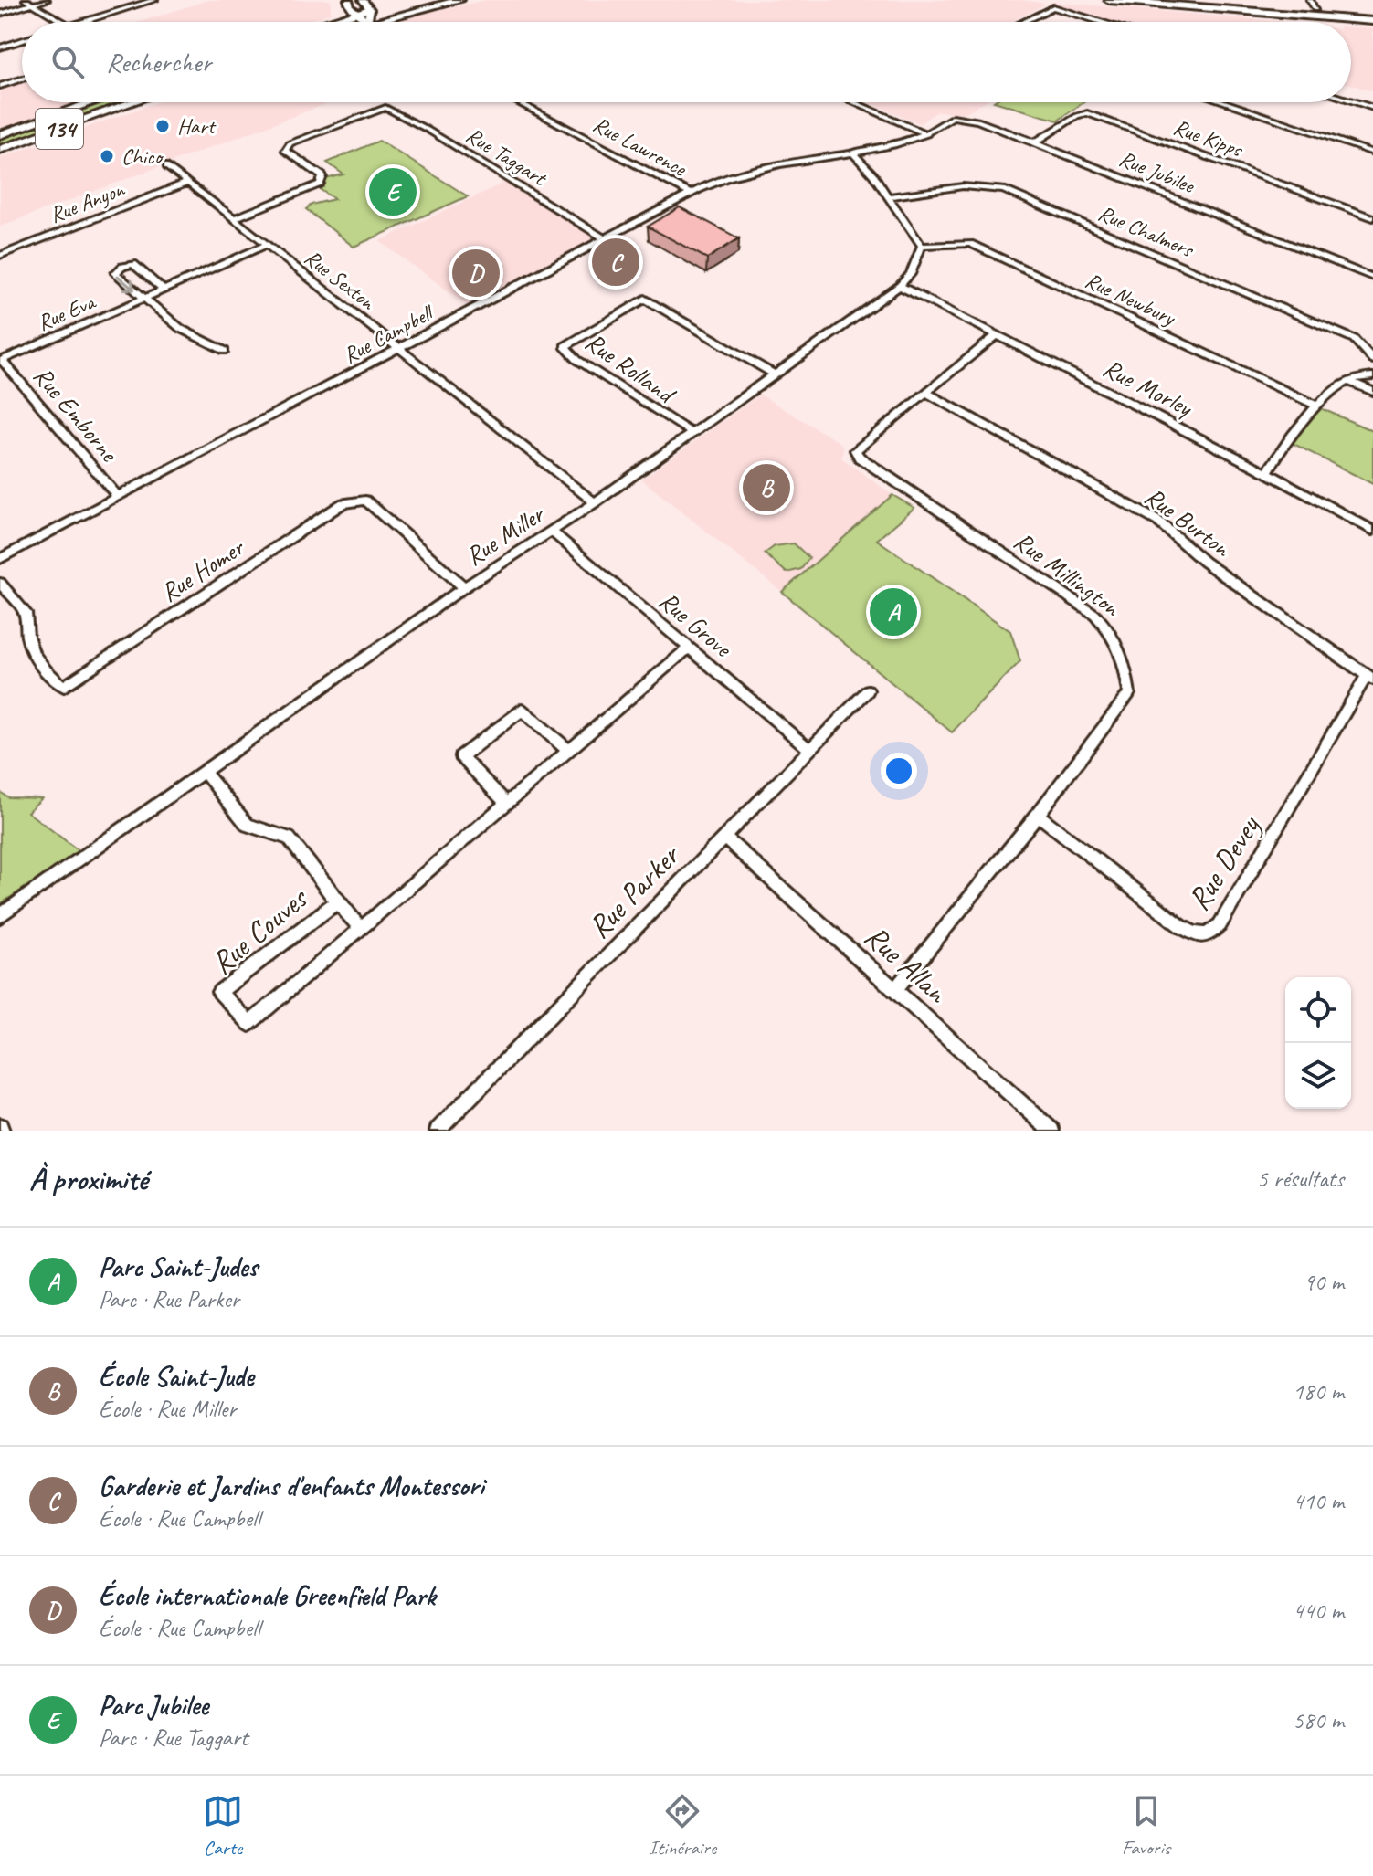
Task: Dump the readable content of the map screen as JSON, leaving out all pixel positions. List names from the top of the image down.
{
  "streets": {
    "main road": ["134"],
    "street": [
      "Rue Kipps",
      "Rue Lawrence",
      "Rue Taggart",
      "Rue Jubilee",
      "Rue Anyon",
      "Rue Chalmers",
      "Rue Sexton",
      "Rue Newbury",
      "Rue Eva",
      "Rue Campbell",
      "Rue Rolland",
      "Rue Morley",
      "Rue Emborne",
      "Rue Burton",
      "Rue Miller",
      "Rue Homer",
      "Rue Millington",
      "Rue Grove",
      "Rue Devey",
      "Rue Parker",
      "Rue Couves",
      "Rue Allan"
    ]
  },
  "crossings": [
    ["Rue Kipps", "Rue Jubilee"],
    ["Rue Lawrence", "Rue Campbell"],
    ["Rue Taggart", "Rue Sexton"],
    ["Rue Taggart", "Rue Campbell"],
    ["Rue Jubilee", "Rue Campbell"],
    ["Rue Anyon", "Rue Sexton"],
    ["Rue Sexton", "Rue Eva"],
    ["Rue Sexton", "Rue Campbell"],
    ["Rue Sexton", "Rue Miller"],
    ["Rue Newbury", "Rue Miller"],
    ["Rue Eva", "Rue Emborne"],
    ["Rue Campbell", "Rue Emborne"],
    ["Rue Rolland", "Rue Miller"],
    ["Rue Morley", "Rue Miller"],
    ["Rue Morley", "Rue Millington"],
    ["Rue Burton", "Rue Millington"],
    ["Rue Burton", "Rue Devey"],
    ["Rue Miller", "Rue Homer"],
    ["Rue Miller", "Rue Grove"],
    ["Rue Miller", "Rue Couves"],
    ["Rue Millington", "Rue Devey"],
    ["Rue Millington", "Rue Allan"],
    ["Rue Grove", "Rue Parker"],
    ["Rue Grove", "Rue Couves"],
    ["Rue Parker", "Rue Allan"]
  ],
  "places": ["Hart", "Chico"],
  "page": {
    "search": "Rechercher",
    "pins": [
      "E",
      "C",
      "D",
      "B",
      "A"
    ],
    "heading": ["À proximité", "5 résultats"],
    "list": [
      {
        "mark": "A",
        "name": "Parc Saint-Judes",
        "note": "Parc · Rue Parker",
        "value": "90 m"
      },
      {
        "mark": "B",
        "name": "École Saint-Jude",
        "note": "École · Rue Miller",
        "value": "180 m"
      },
      {
        "mark": "C",
        "name": "Garderie et Jardins d'enfants Montessori",
        "note": "École · Rue Campbell",
        "value": "410 m"
      },
      {
        "mark": "D",
        "name": "École internationale Greenfield Park",
        "note": "École · Rue Campbell",
        "value": "440 m"
      },
      {
        "mark": "E",
        "name": "Parc Jubilee",
        "note": "Parc · Rue Taggart",
        "value": "580 m"
      }
    ],
    "nav": ["Carte", "Itinéraire", "Favoris"]
  }
}
